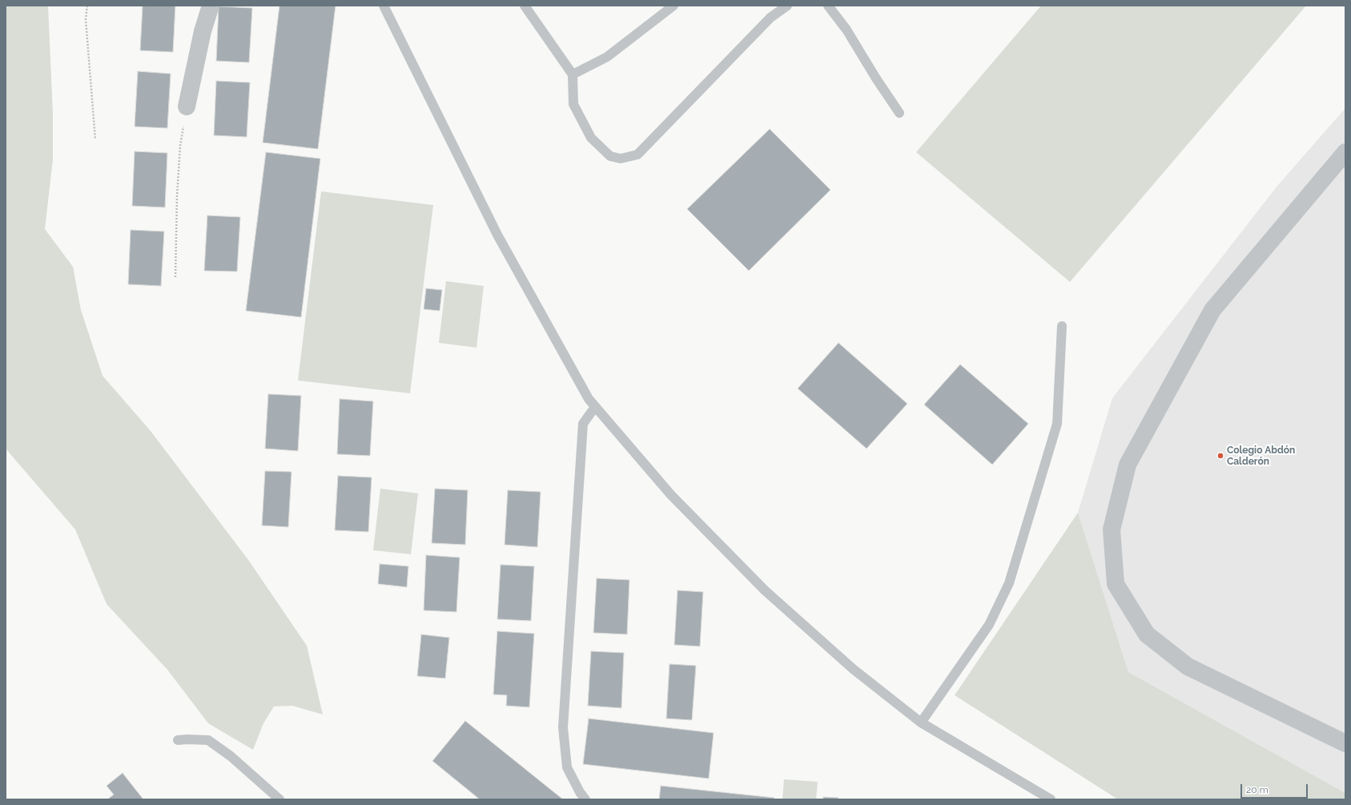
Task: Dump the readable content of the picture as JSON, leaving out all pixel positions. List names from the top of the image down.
{
  "places": ["Colegio Abdón Calderón"],
  "scale_bar": "20 m"
}
